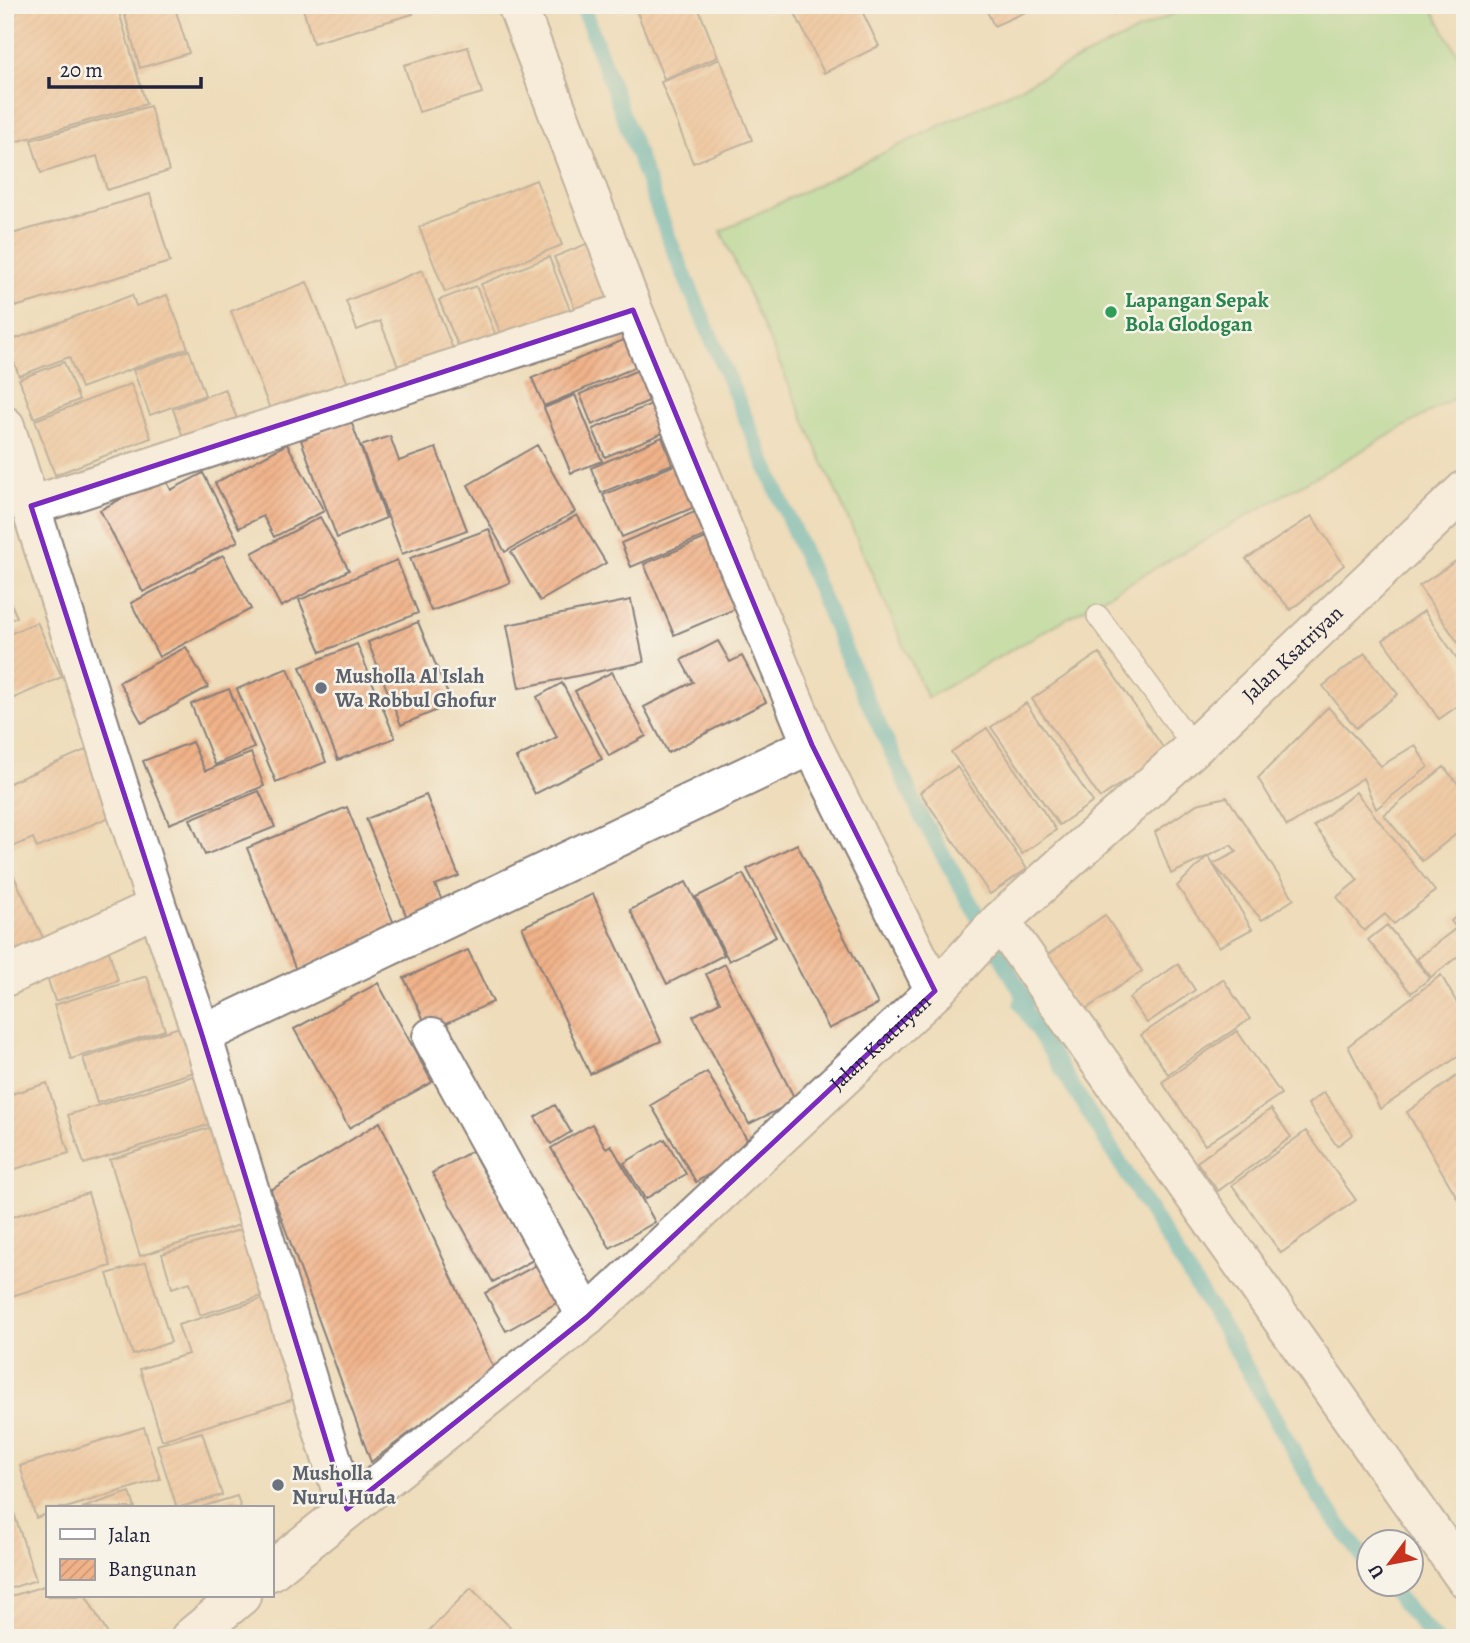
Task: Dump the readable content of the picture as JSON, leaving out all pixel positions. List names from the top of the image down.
{
  "streets": {
    "street": ["Jalan Ksatriyan"]
  },
  "places": ["Lapangan Sepak Bola Glodogan", "Musholla Al Islah Wa Robbul Ghofur", "Musholla Nurul Huda"],
  "legend": ["Jalan", "Bangunan"],
  "scale_bar": "20 m",
  "north": "bottom left"
}
